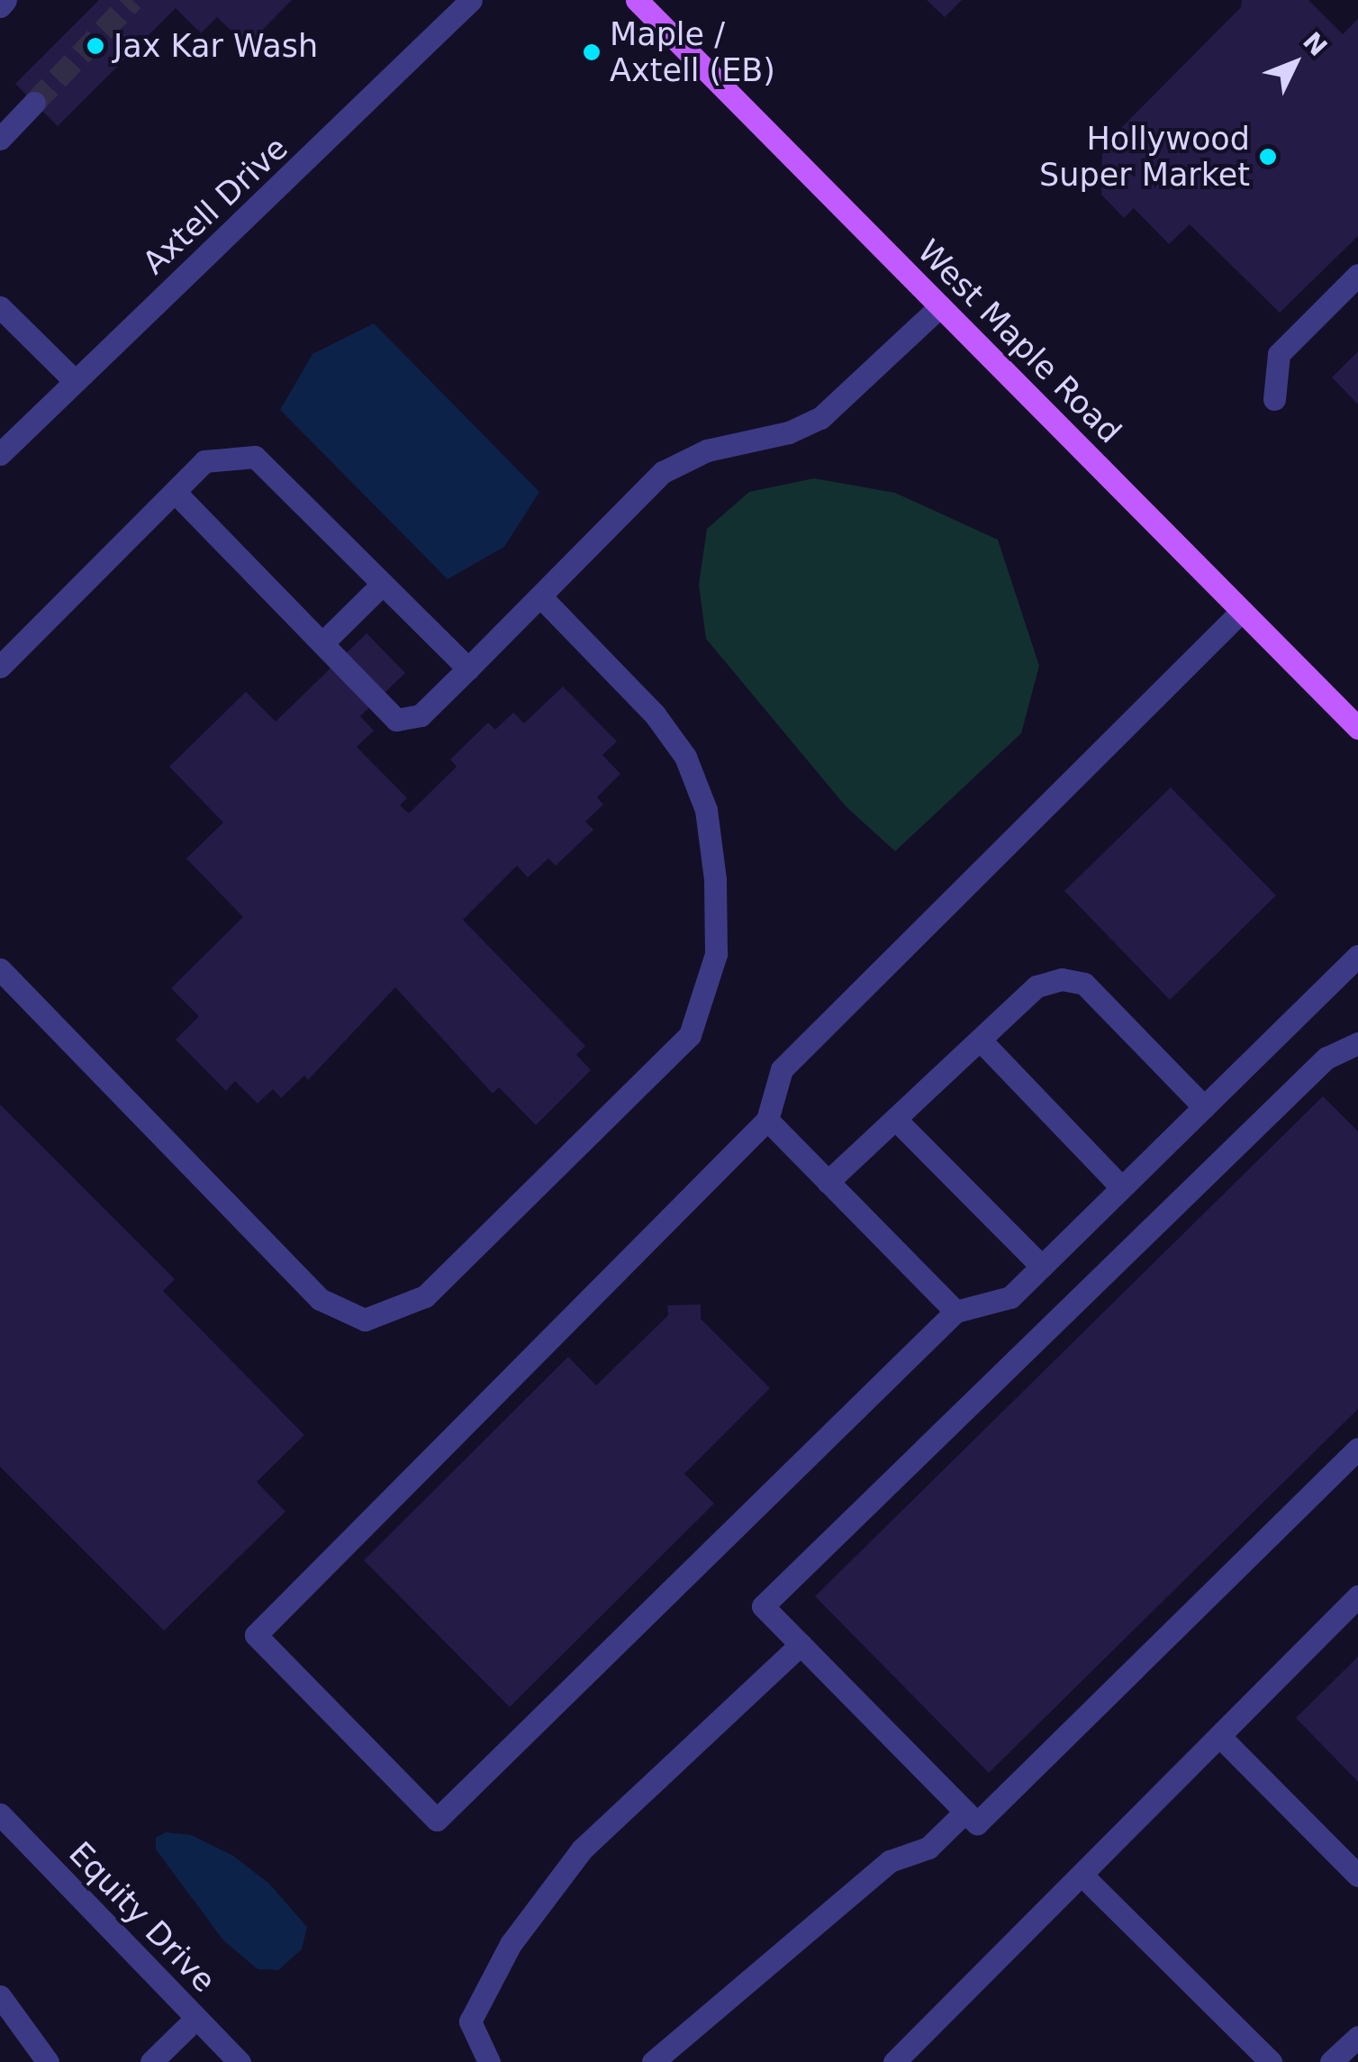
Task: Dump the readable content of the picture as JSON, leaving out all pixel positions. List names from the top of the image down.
{
  "streets": {
    "main road": ["West Maple Road"],
    "street": ["Axtell Drive", "Equity Drive"]
  },
  "places": ["Jax Kar Wash", "Maple / Axtell (EB)", "Hollywood Super Market"],
  "north": "top right"
}
